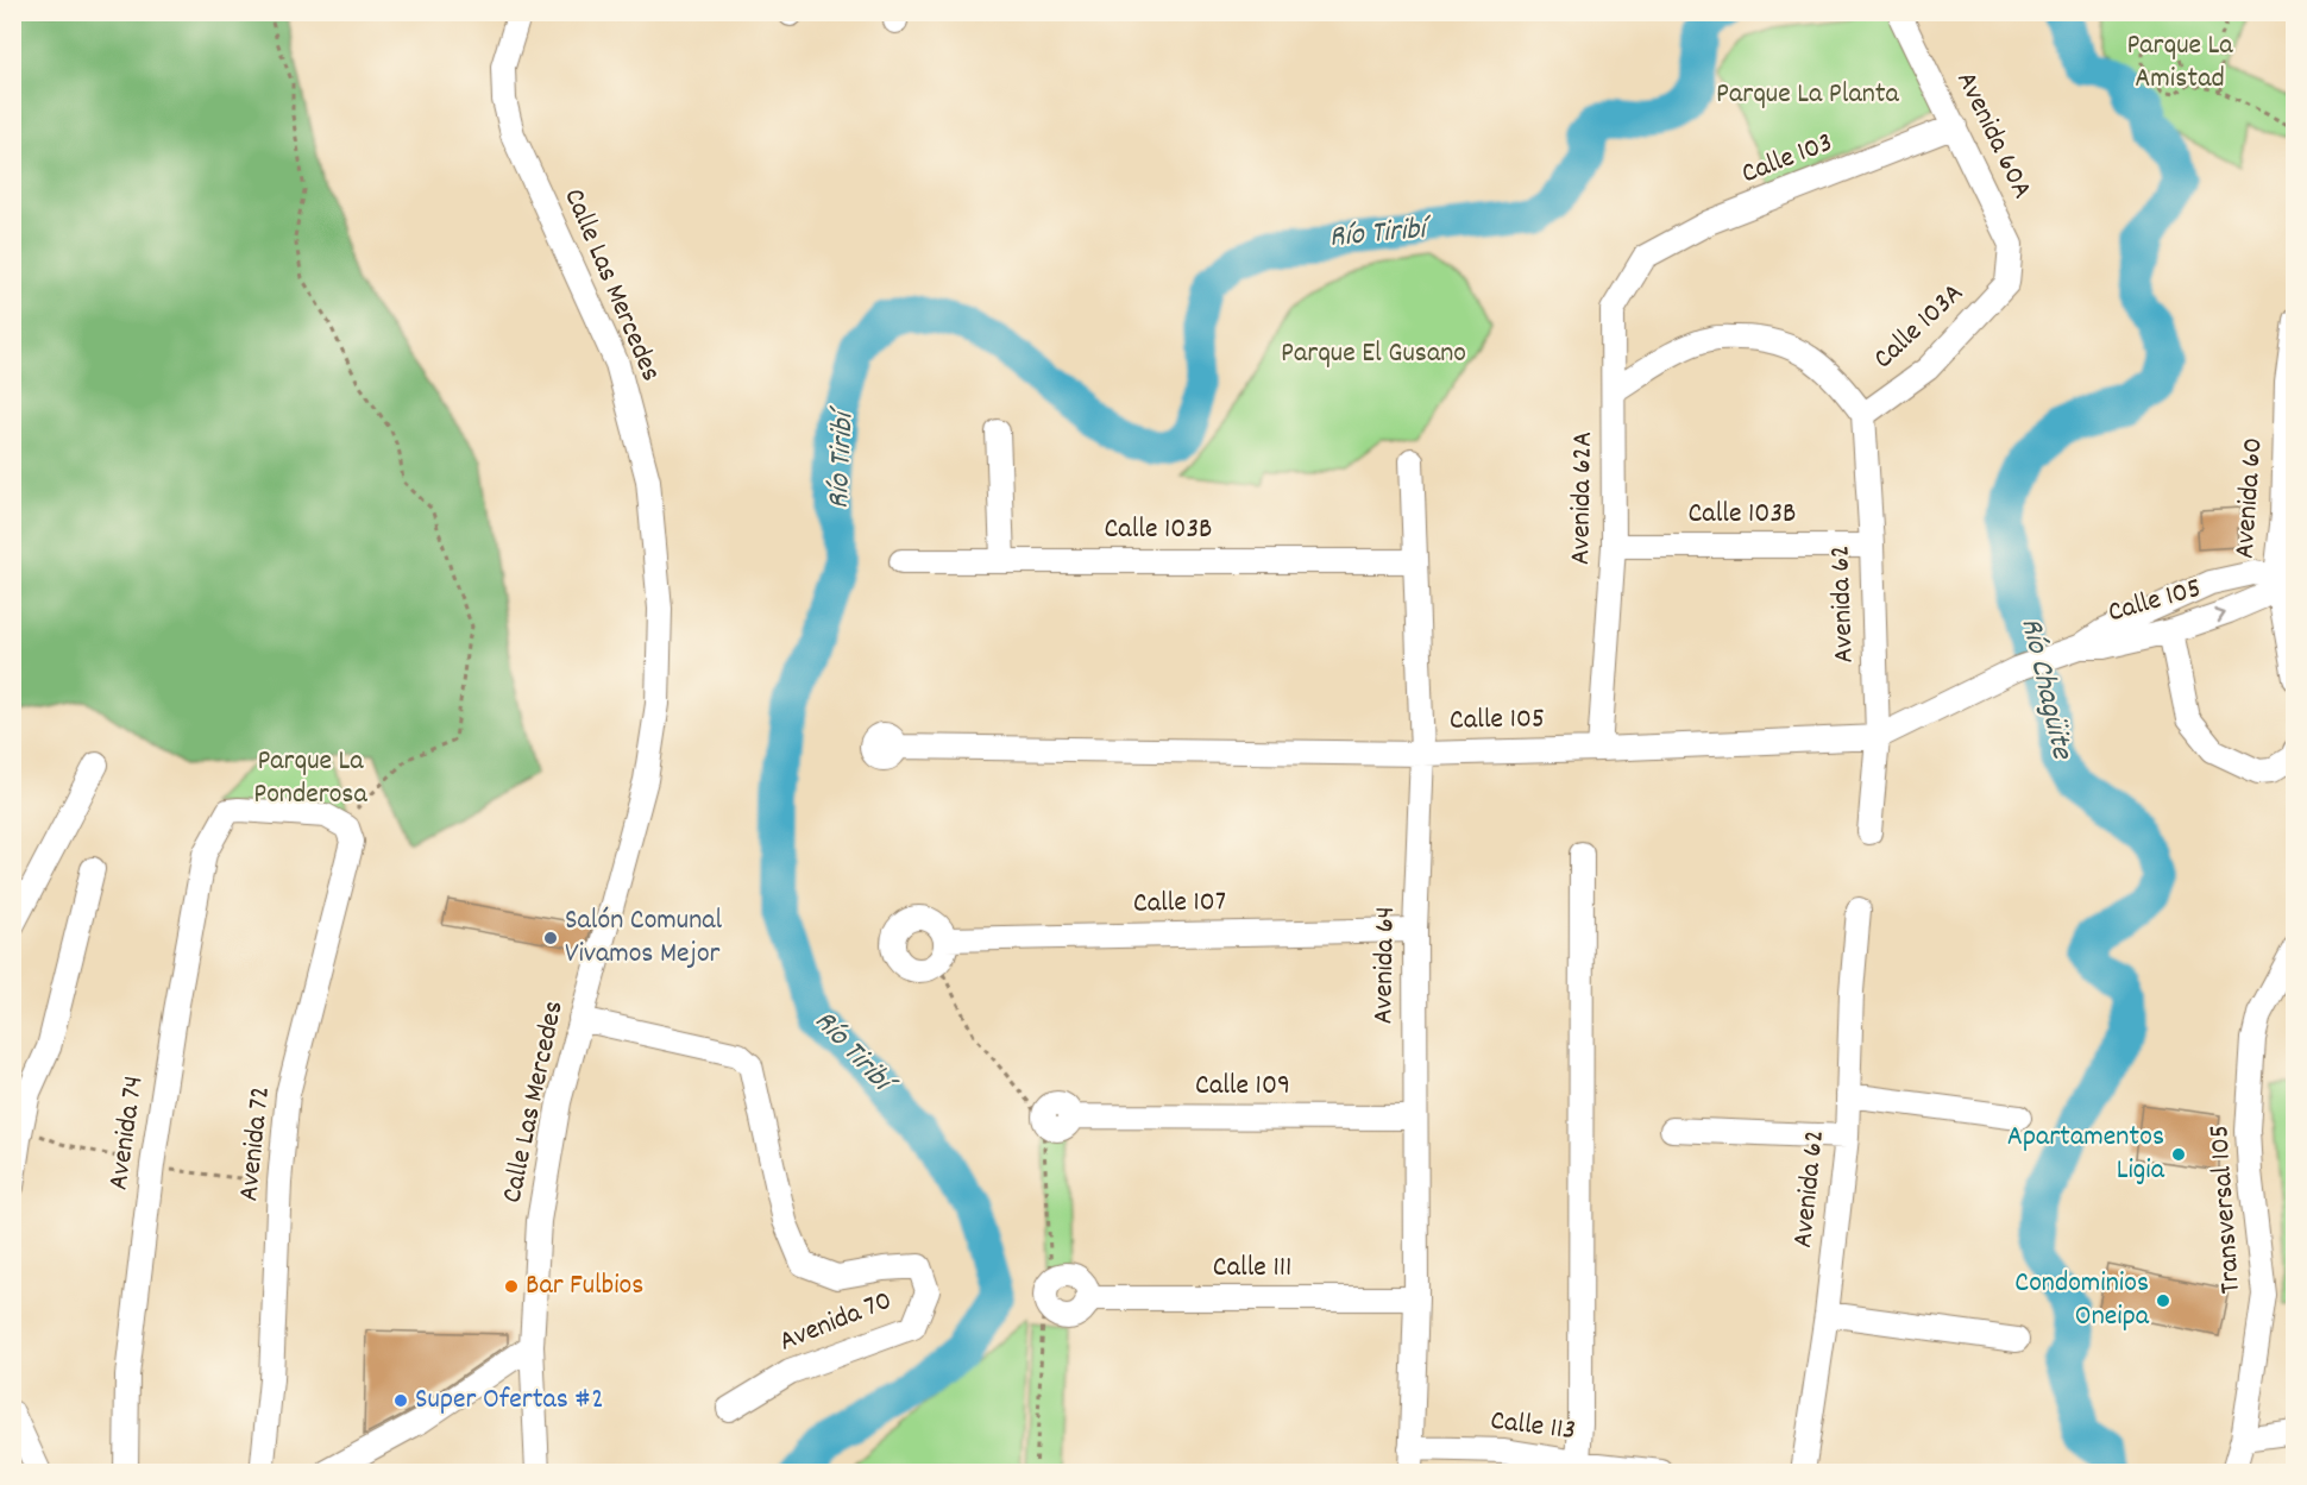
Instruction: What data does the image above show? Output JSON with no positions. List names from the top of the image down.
{
  "streets": {
    "street": [
      "Avenida 60A",
      "Calle 103",
      "Calle Las Mercedes",
      "Calle 103A",
      "Avenida 62A",
      "Avenida 60",
      "Calle 103B",
      "Calle 105",
      "Avenida 62",
      "Calle 107",
      "Avenida 64",
      "Calle 109",
      "Avenida 74",
      "Avenida 72",
      "Transversal 105",
      "Calle 111",
      "Avenida 70",
      "Calle 113"
    ]
  },
  "crossings": [
    ["Avenida 60A", "Calle 103"],
    ["Avenida 60A", "Calle 103A"],
    ["Calle 103", "Avenida 62A"],
    ["Calle Las Mercedes", "Avenida 70"],
    ["Calle 103A", "Avenida 62A"],
    ["Calle 103A", "Avenida 62"],
    ["Avenida 62A", "Calle 103B"],
    ["Avenida 62A", "Calle 105"],
    ["Avenida 60", "Calle 105"],
    ["Calle 103B", "Avenida 62"],
    ["Calle 103B", "Avenida 64"],
    ["Calle 105", "Avenida 62"],
    ["Calle 105", "Avenida 64"],
    ["Calle 107", "Avenida 64"],
    ["Avenida 64", "Calle 109"],
    ["Avenida 64", "Calle 111"],
    ["Avenida 64", "Calle 113"],
    ["Avenida 74", "Avenida 72"]
  ],
  "water": ["Río Tiribí", "Río Chagüite"],
  "parks": [
    "Parque La Amistad",
    "Parque La Planta",
    "Parque El Gusano",
    "Parque La Ponderosa"
  ],
  "places": [
    "Salón Comunal Vivamos Mejor",
    "Apartamentos Ligia",
    "Bar Fulbios",
    "Condominios Oneipa",
    "Super Ofertas #2"
  ]
}
